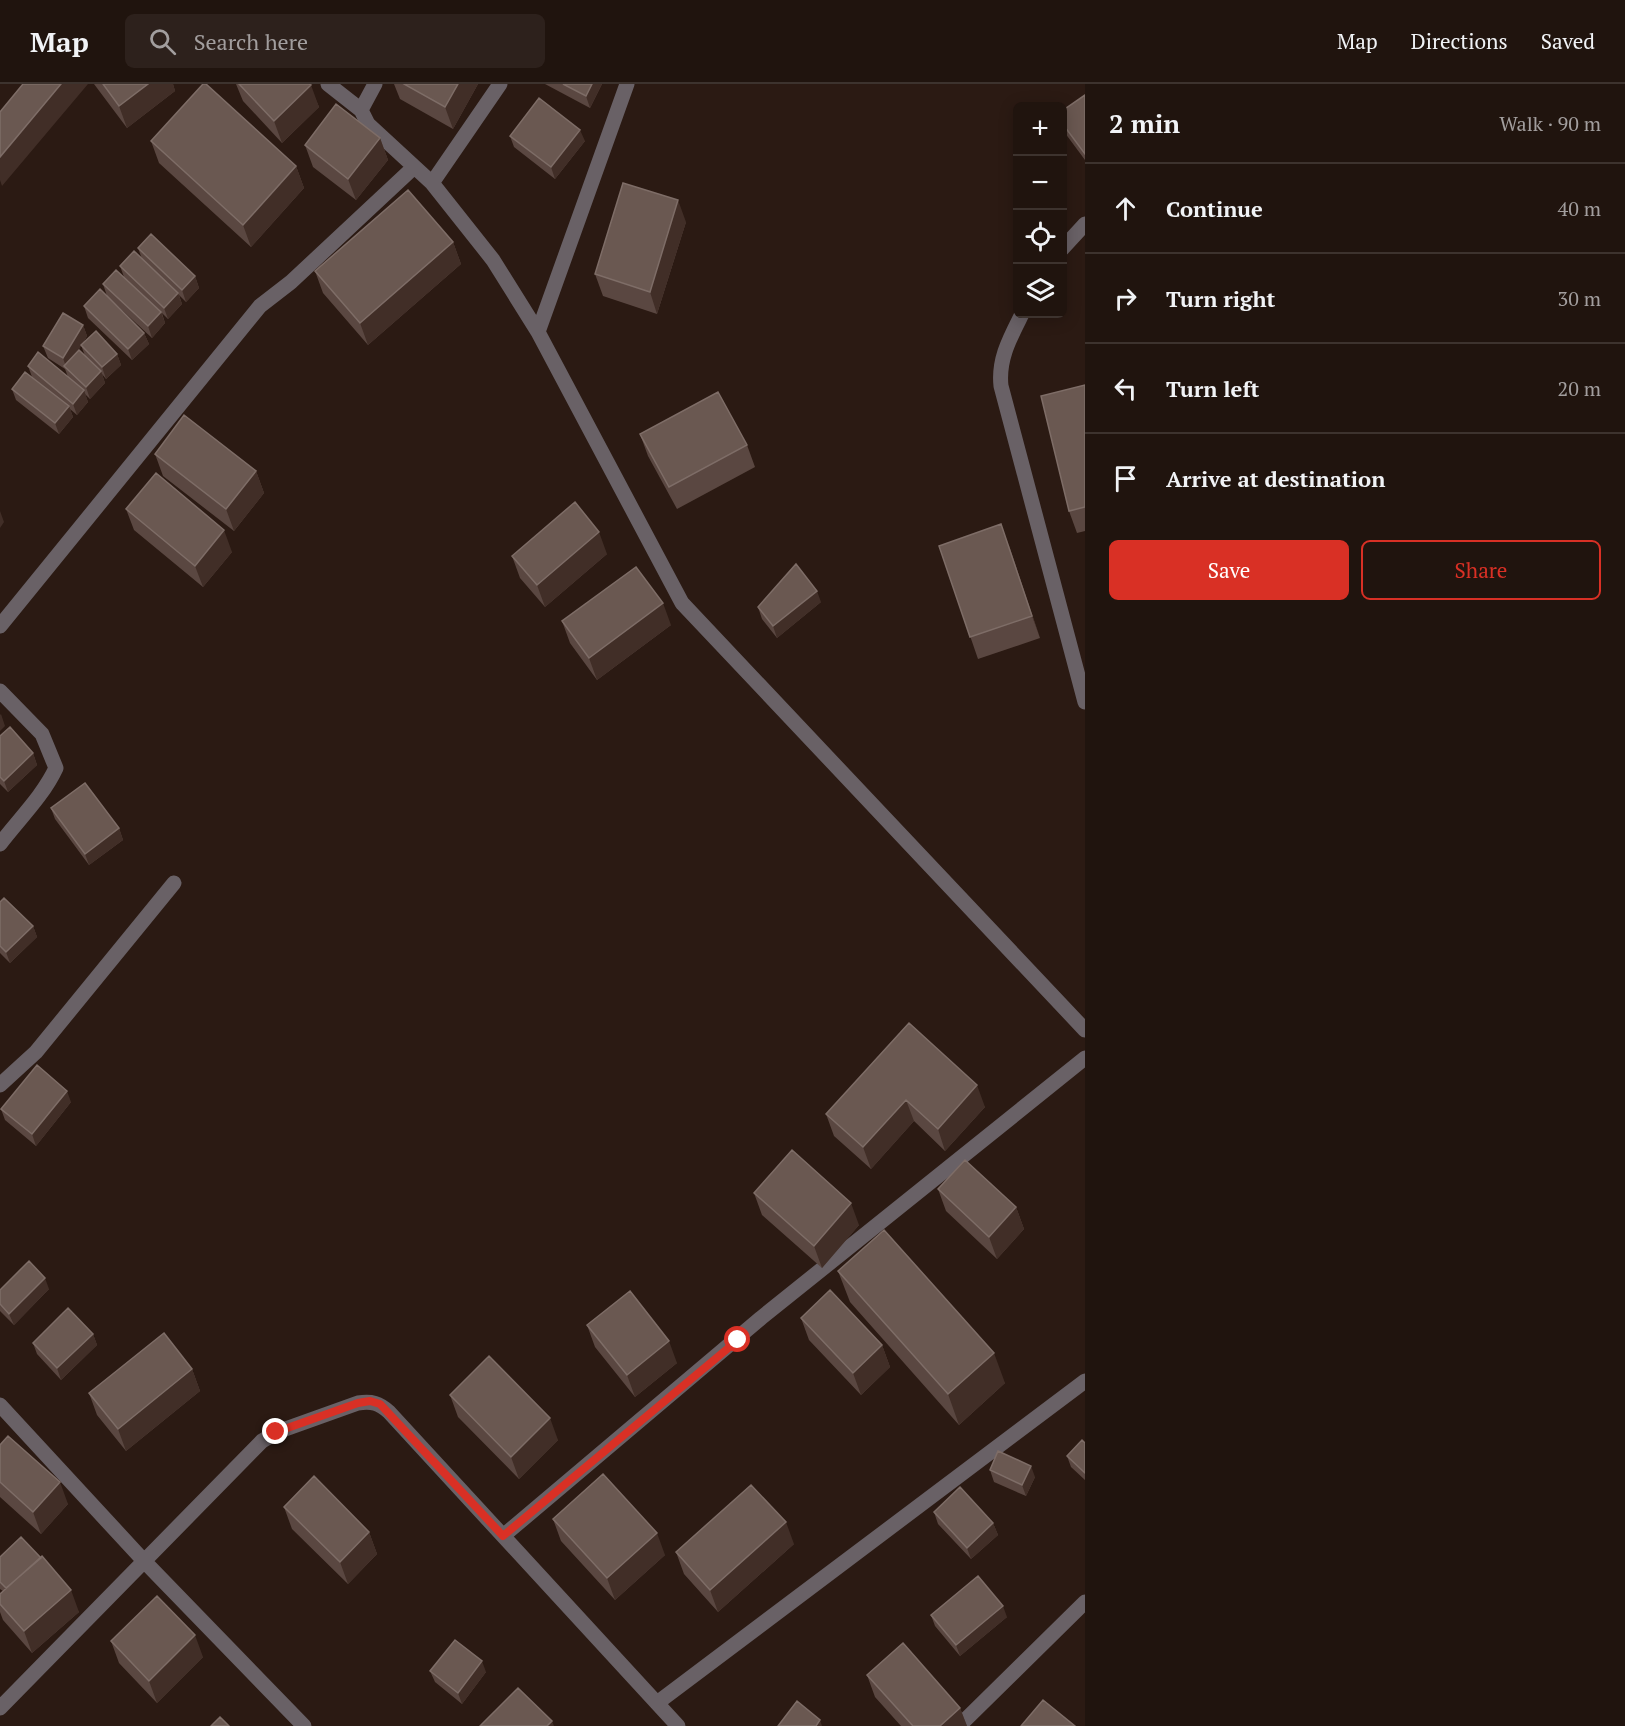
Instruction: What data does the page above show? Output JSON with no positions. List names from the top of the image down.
{
  "page": {
    "header": "Map",
    "search": "Search here",
    "nav": ["Map", "Directions", "Saved"],
    "heading": ["2 min", "Walk · 90 m"],
    "map_buttons": ["+", "−"],
    "list": [
      ["Continue", "40 m"],
      ["Turn right", "30 m"],
      ["Turn left", "20 m"],
      "Arrive at destination"
    ],
    "buttons": ["Save", "Share"]
  }
}
